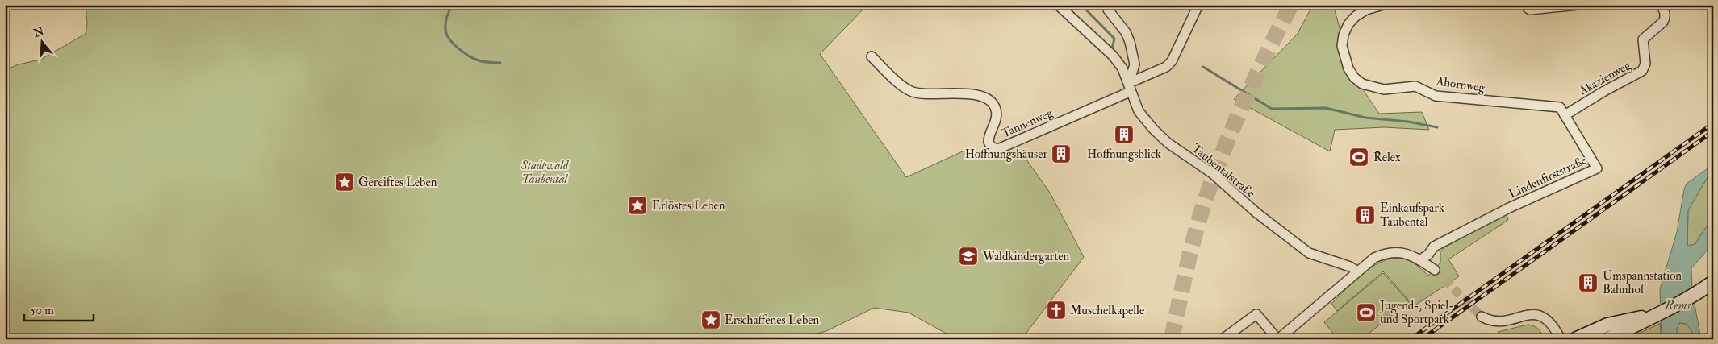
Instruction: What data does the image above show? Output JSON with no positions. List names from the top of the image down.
{
  "streets": {
    "street": [
      "Akazienweg",
      "Ahornweg",
      "Tannenweg",
      "Taubentalstraße",
      "Lindenfirststraße"
    ]
  },
  "crossings": [
    ["Akazienweg", "Ahornweg"],
    ["Akazienweg", "Lindenfirststraße"],
    ["Ahornweg", "Lindenfirststraße"],
    ["Tannenweg", "Taubentalstraße"]
  ],
  "water": ["Rems"],
  "parks": ["Stadtwald Taubental"],
  "places": {
    "building": [
      "Hoffnungsblick",
      "Hoffnungshäuser",
      "Einkaufspark Taubental",
      "Umspannstation Bahnhof"
    ],
    "sports": ["Relex", "Jugend-, Spiel- und Sportpark"],
    "place": ["Gereiftes Leben", "Erlöstes Leben", "Erschaffenes Leben"],
    "school or university": ["Waldkindergarten"],
    "church": ["Muschelkapelle"]
  },
  "scale_bar": "50 m",
  "north": "top"
}
